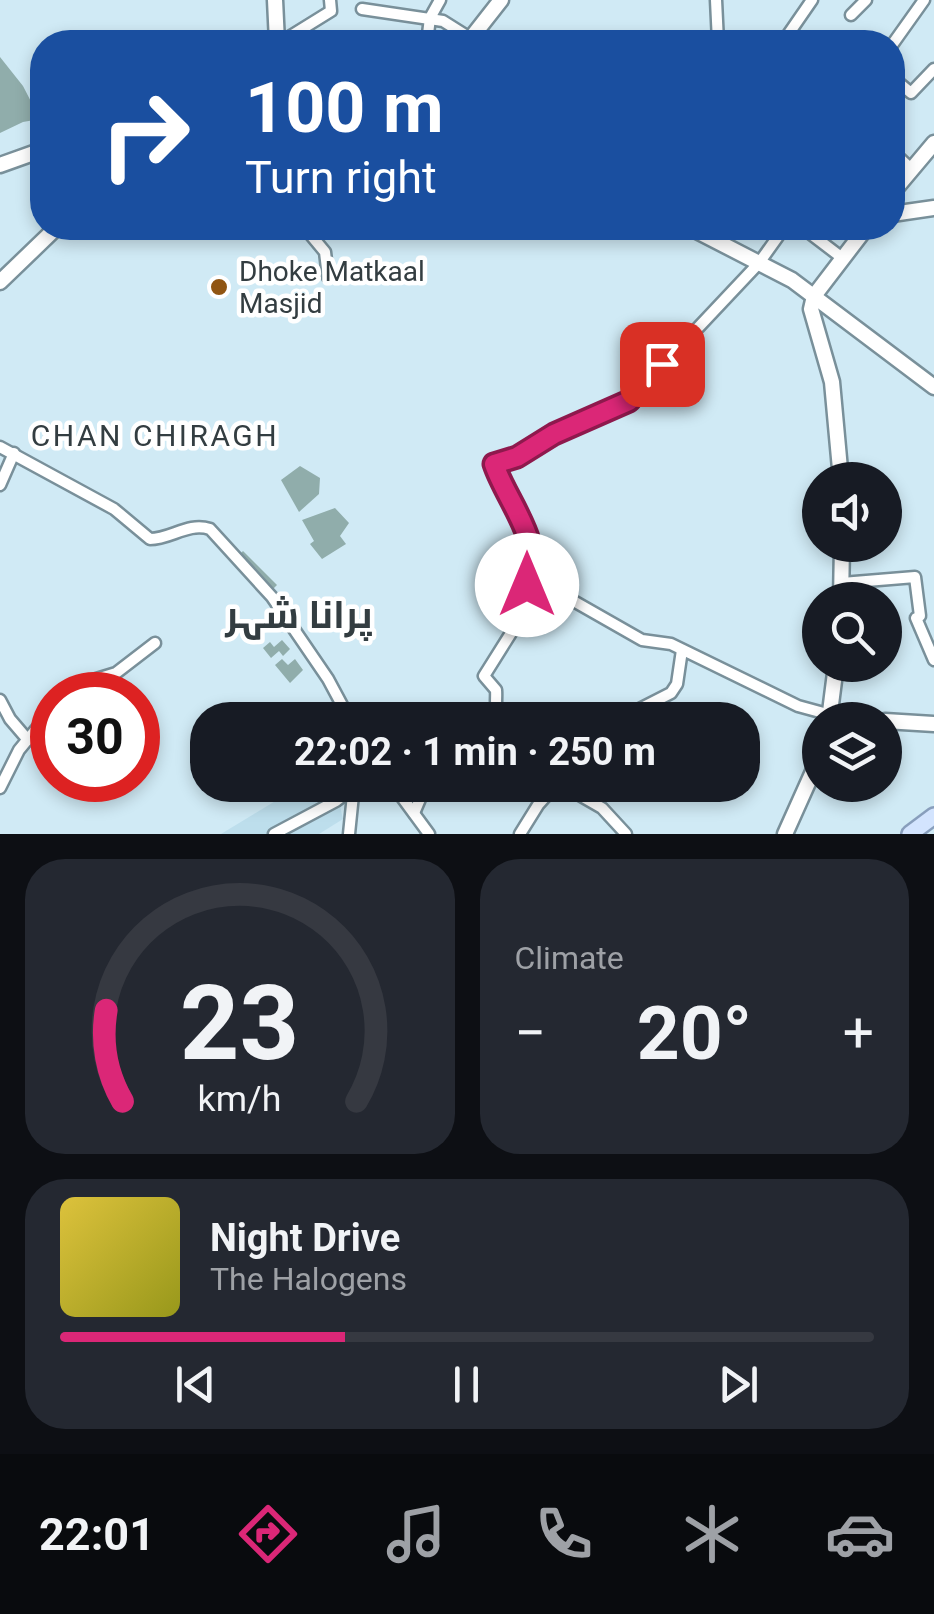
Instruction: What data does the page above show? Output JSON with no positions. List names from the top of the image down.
{
  "districts": ["CHAN CHIRAGH", "پرانا شہر"],
  "places": ["Dhoke Matkaal Masjid"],
  "page": {
    "turn": ["100 m", "Turn right"],
    "limit": "30",
    "trip": "22:02 · 1 min · 250 m",
    "tile": "Climate",
    "heat": ["−", "20°", "+"],
    "song": ["Night Drive", "The Halogens"],
    "tabs": "22:01",
    "gauge": ["23", "km/h"]
  }
}
